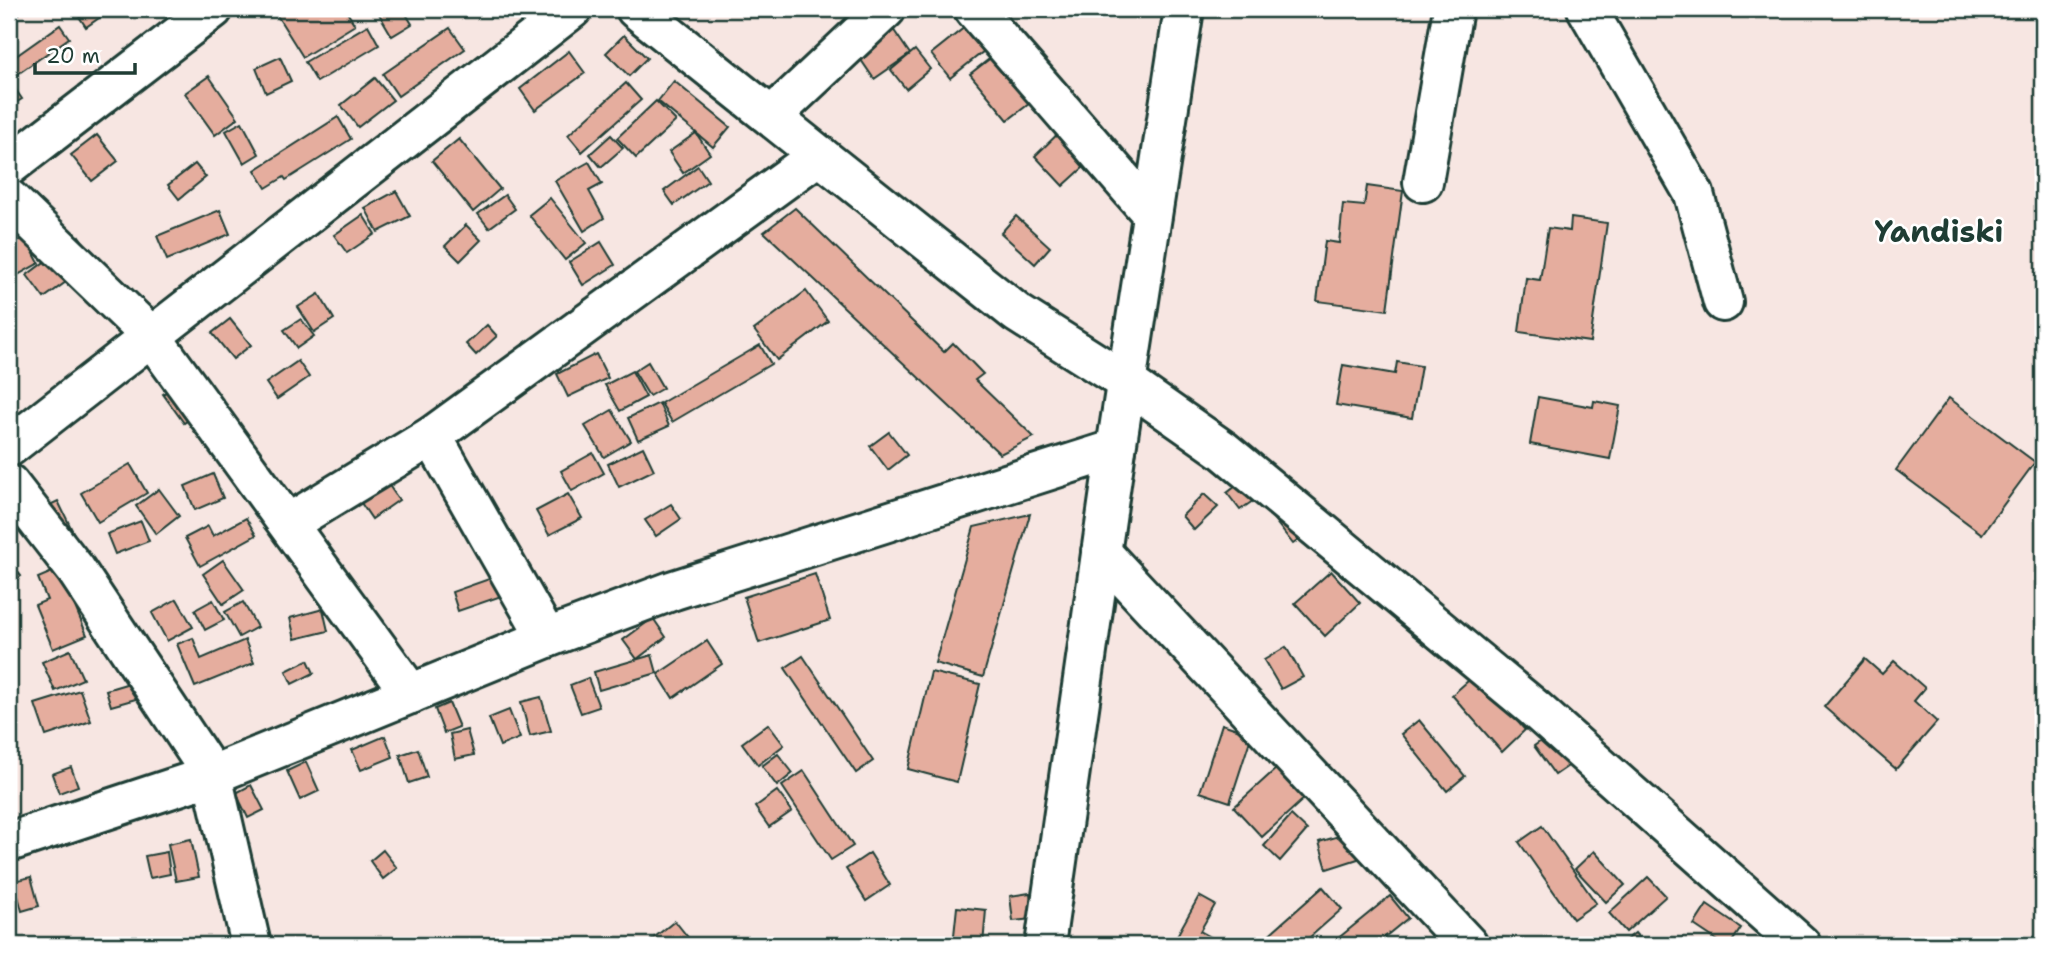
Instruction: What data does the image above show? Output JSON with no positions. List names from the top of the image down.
{
  "districts": ["Yandiski"],
  "scale_bar": "20 m"
}
